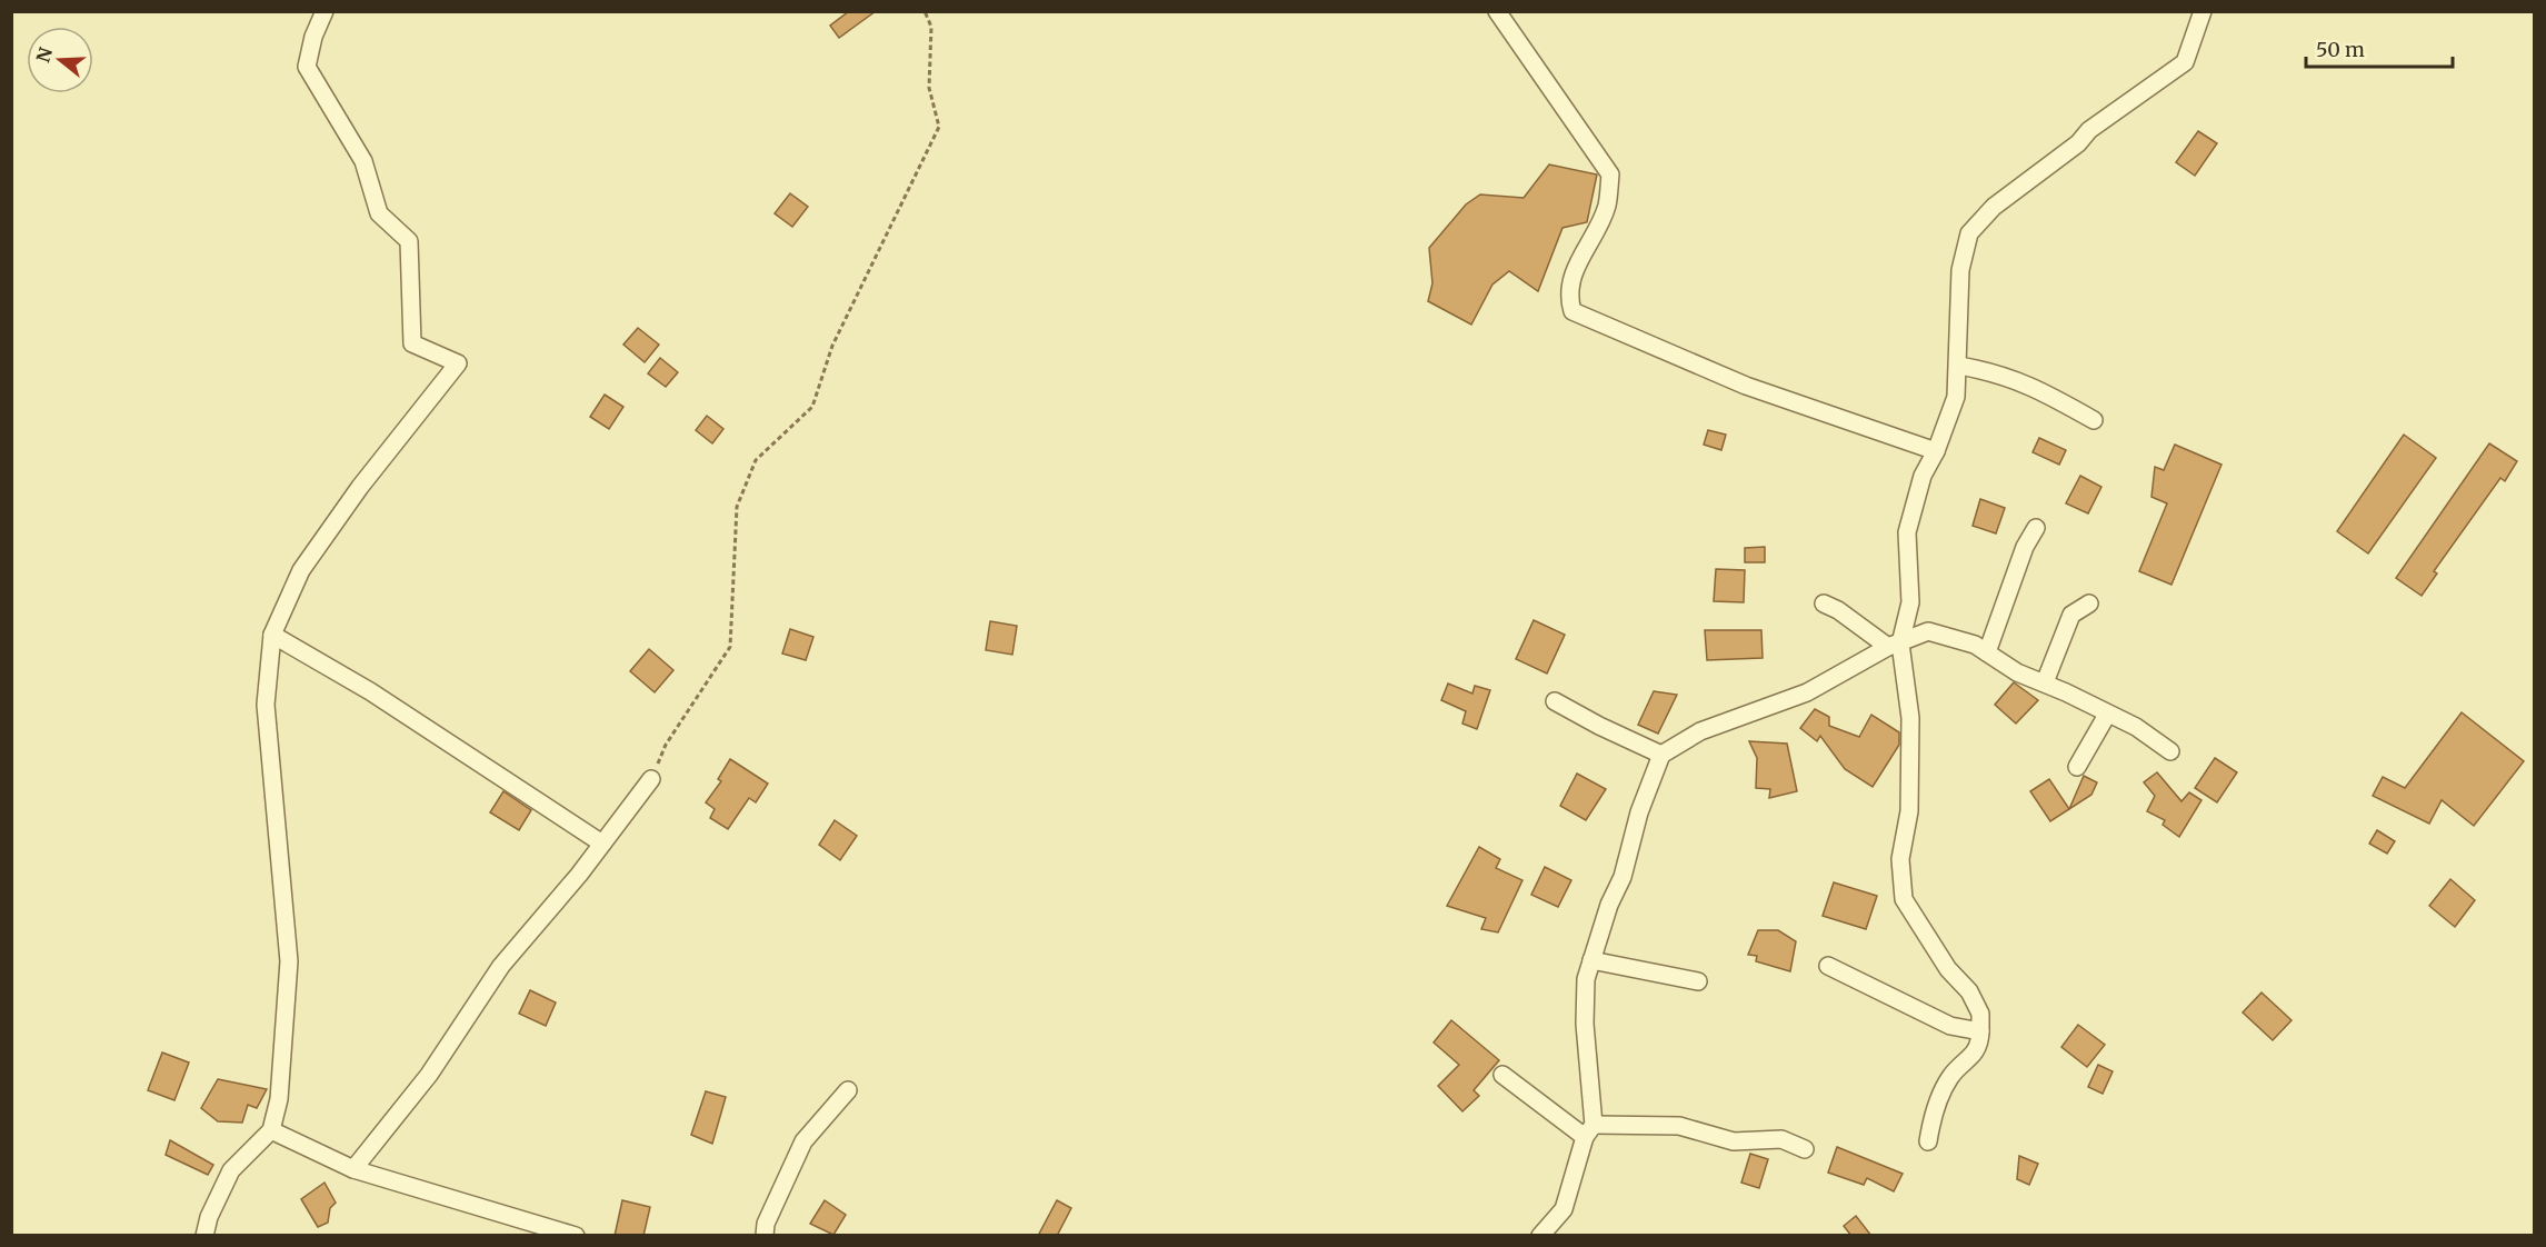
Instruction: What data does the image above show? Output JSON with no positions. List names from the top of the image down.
{
  "scale_bar": "50 m",
  "north": "left"
}
